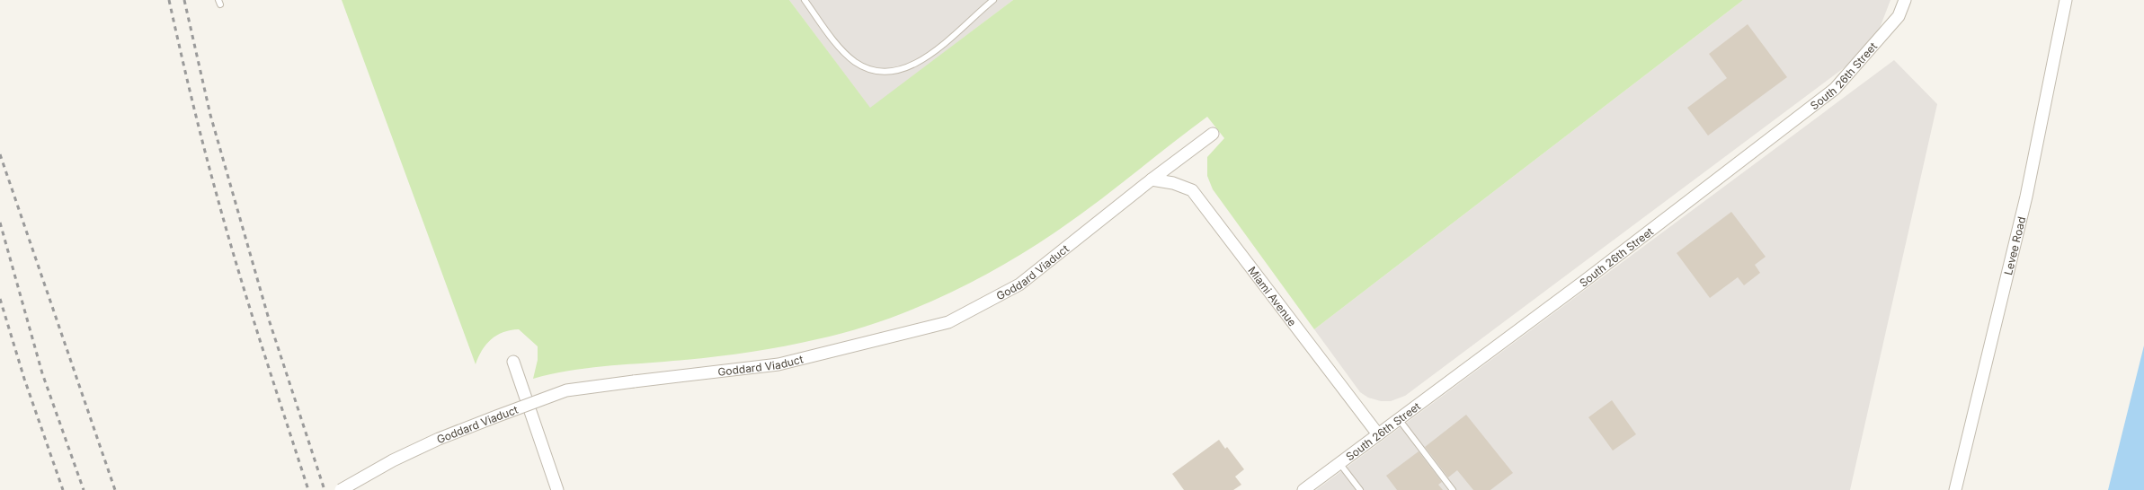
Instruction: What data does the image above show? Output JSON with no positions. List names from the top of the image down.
{
  "streets": {
    "street": [
      "South 26th Street",
      "Levee Road",
      "Goddard Viaduct",
      "Miami Avenue"
    ]
  },
  "crossings": [
    ["South 26th Street", "Miami Avenue"],
    ["Goddard Viaduct", "Miami Avenue"]
  ]
}
